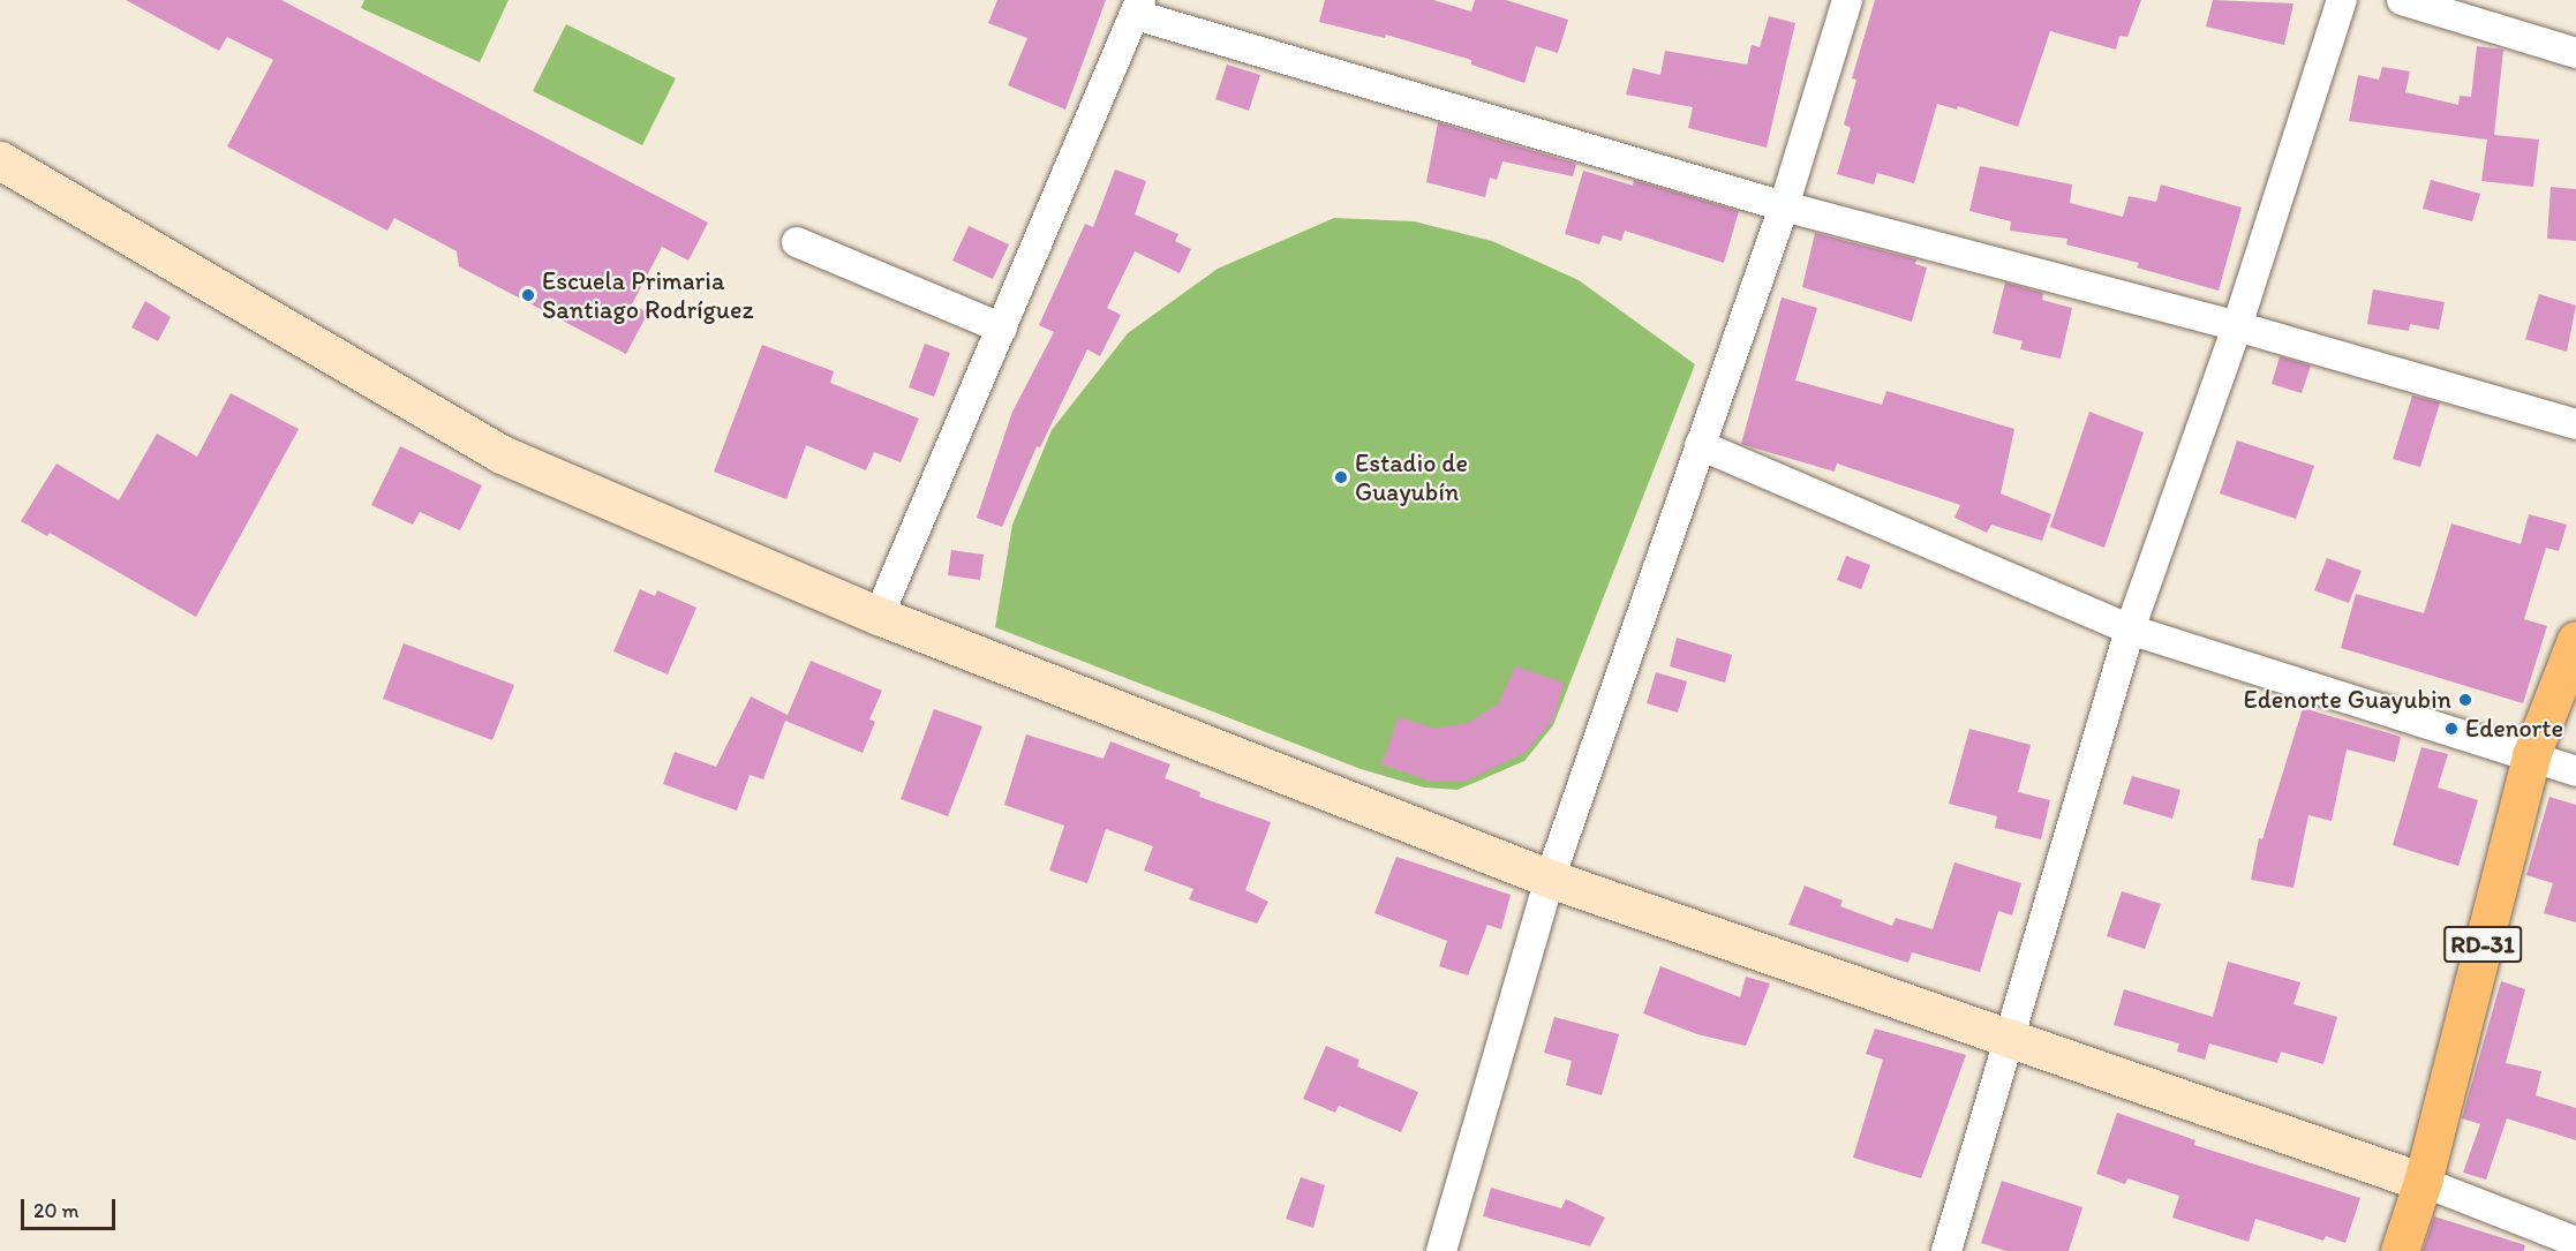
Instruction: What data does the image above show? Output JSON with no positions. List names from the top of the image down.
{
  "streets": {
    "main road": ["RD-31"]
  },
  "places": [
    "Escuela Primaria Santiago Rodríguez",
    "Estadio de Guayubín",
    "Edenorte Guayubin",
    "Edenorte"
  ],
  "scale_bar": "20 m"
}
